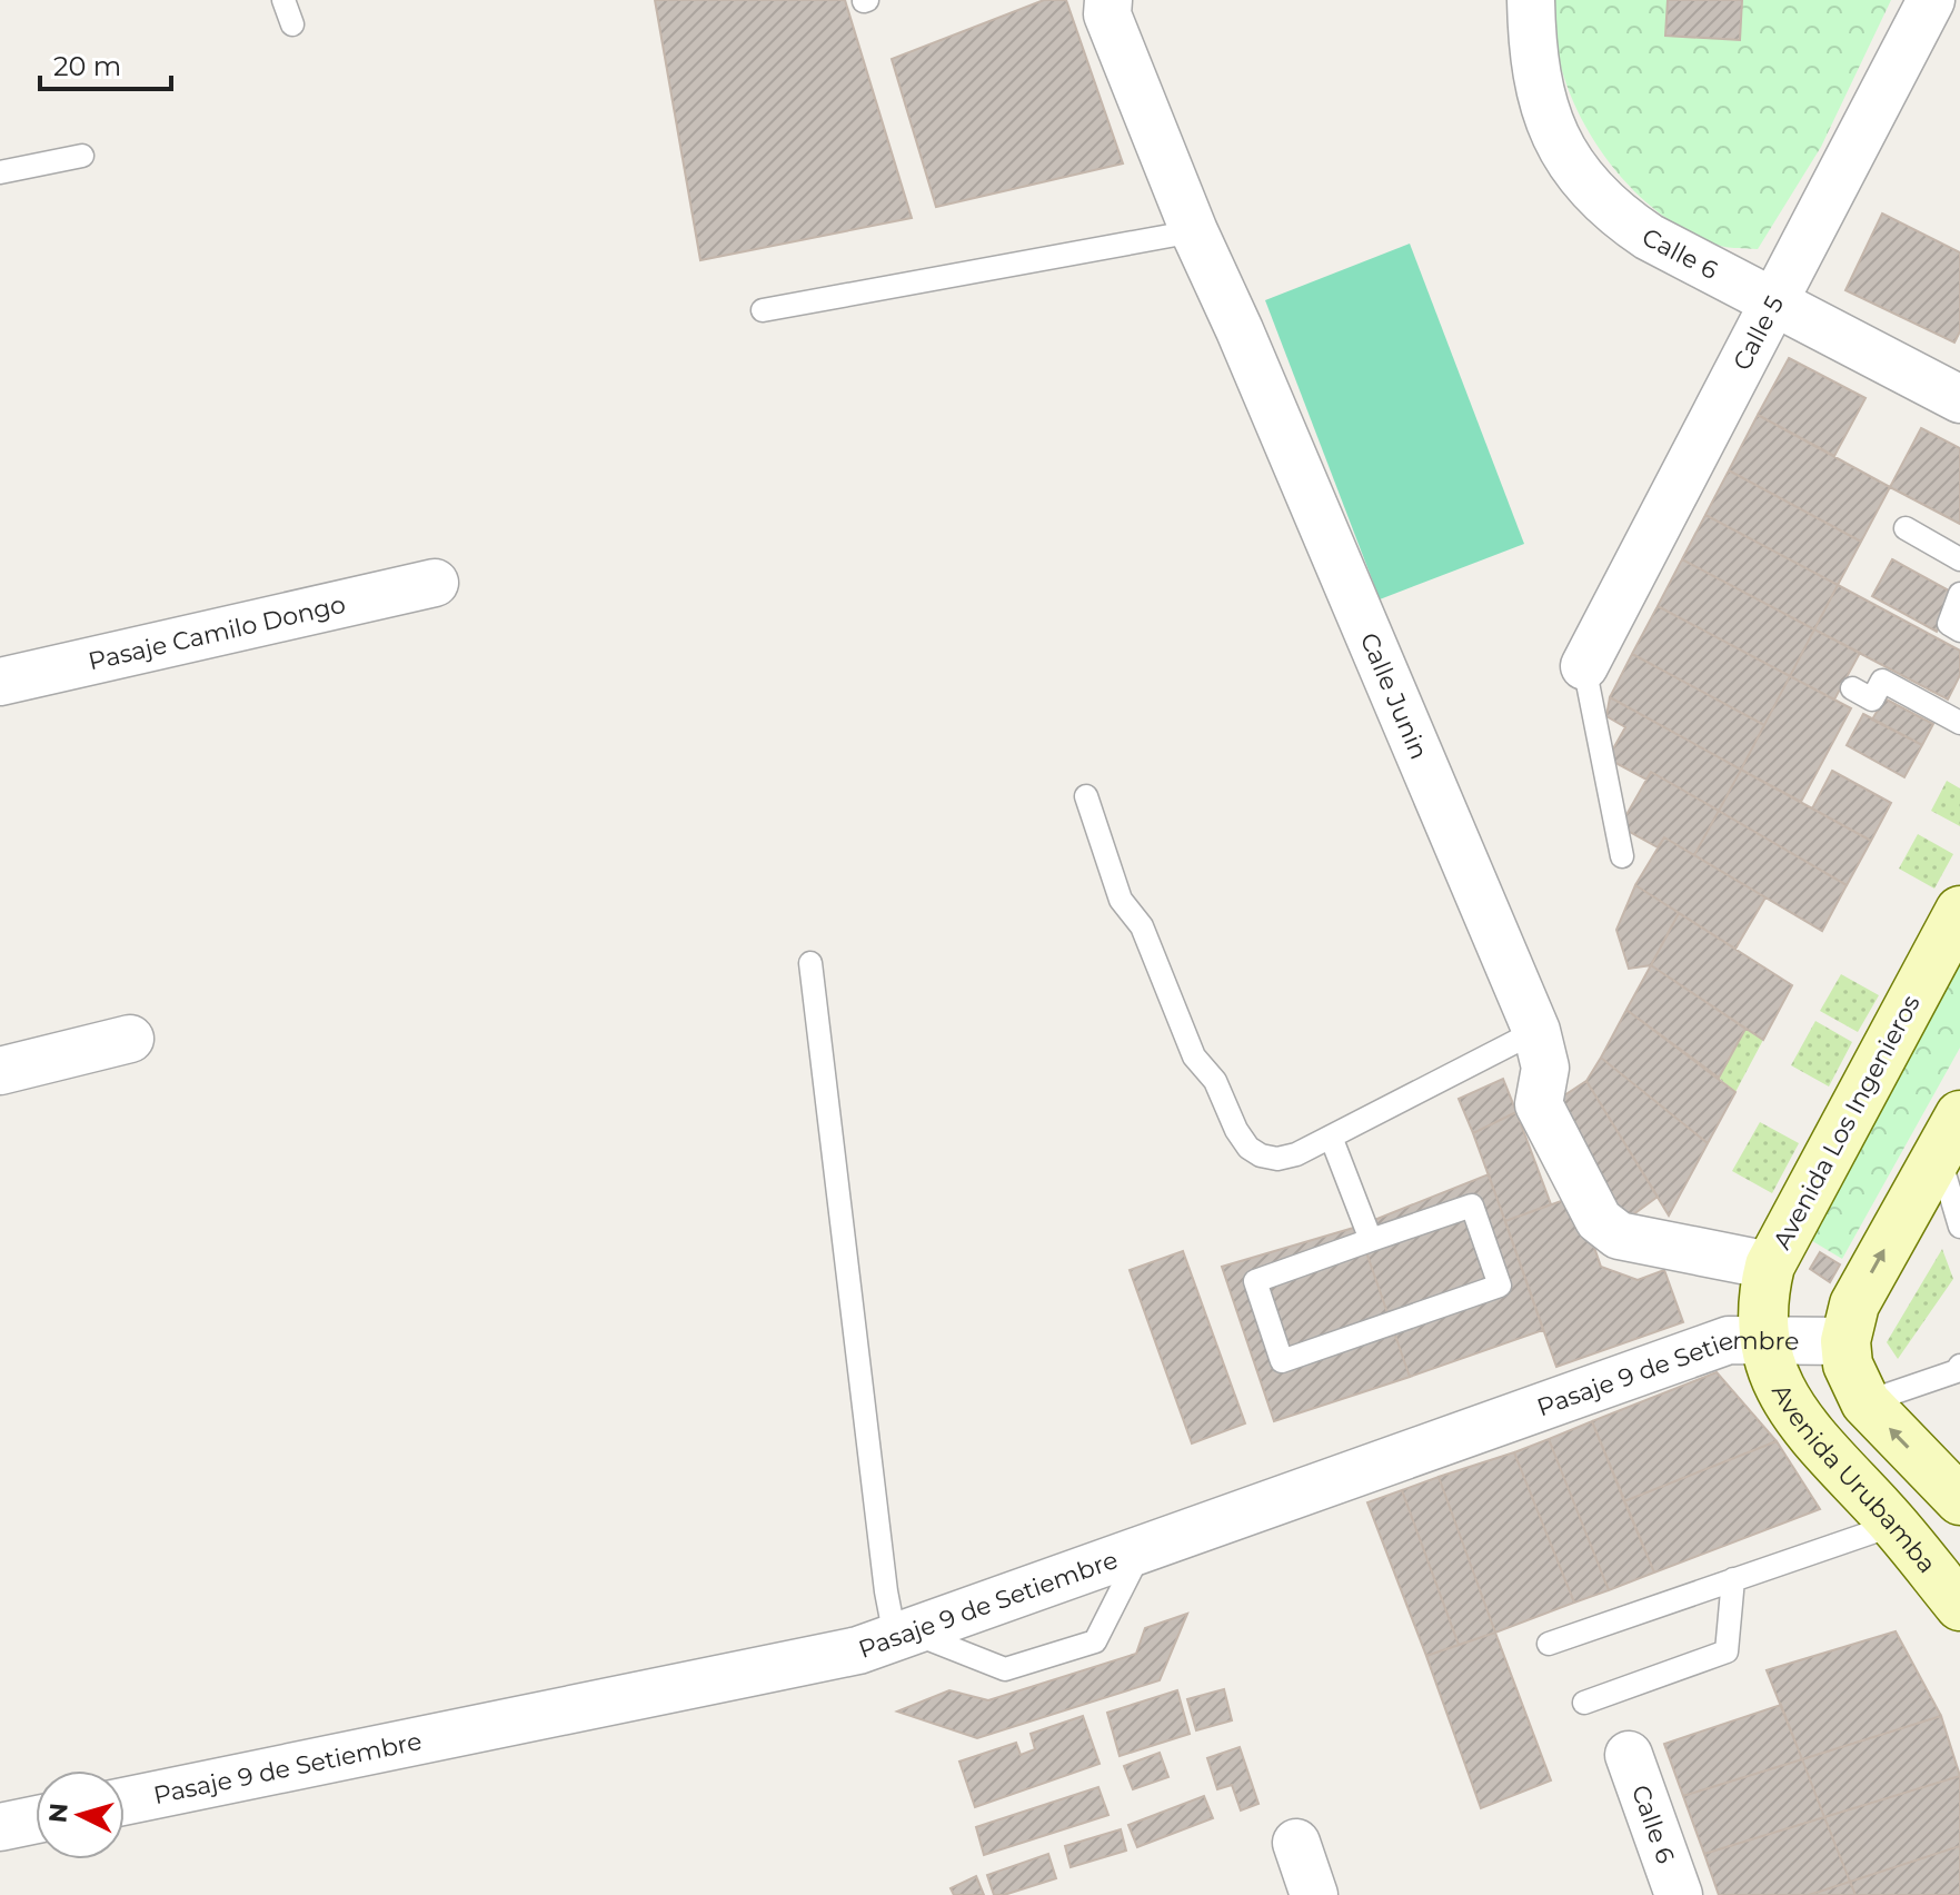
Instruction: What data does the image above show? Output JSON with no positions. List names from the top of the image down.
{
  "streets": {
    "street": [
      "Calle 6",
      "Calle 5",
      "Pasaje Camilo Dongo",
      "Calle Junin",
      "Avenida Los Ingenieros",
      "Pasaje 9 de Setiembre",
      "Avenida Urubamba"
    ]
  },
  "crossings": [
    ["Calle 6", "Calle 5"],
    ["Calle Junin", "Avenida Los Ingenieros"],
    ["Avenida Los Ingenieros", "Pasaje 9 de Setiembre"],
    ["Avenida Los Ingenieros", "Avenida Urubamba"],
    ["Pasaje 9 de Setiembre", "Avenida Urubamba"]
  ],
  "scale_bar": "20 m",
  "north": "left"
}
